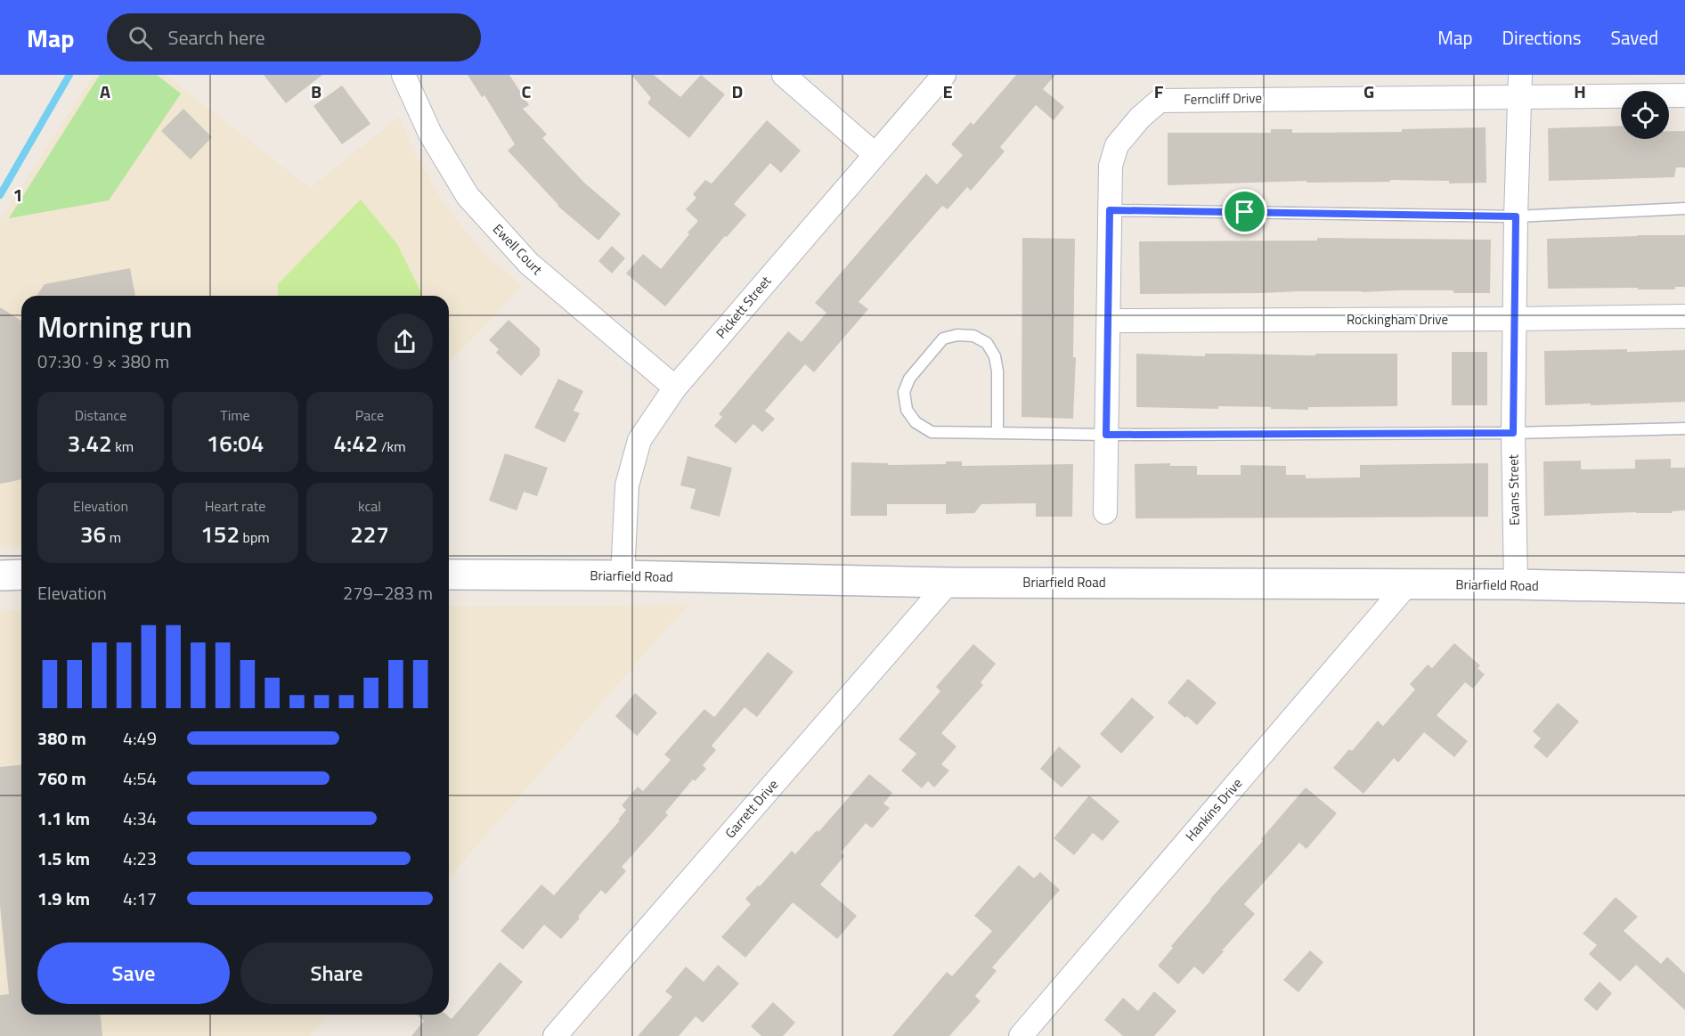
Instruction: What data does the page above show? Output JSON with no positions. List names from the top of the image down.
{
  "streets": {
    "main road": ["Briarfield Road"],
    "street": [
      "Ferncliff Drive",
      "Ewell Court",
      "Pickett Street",
      "Rockingham Drive",
      "Evans Street",
      "Garrett Drive",
      "Hankins Drive"
    ]
  },
  "crossings": [
    ["Ferncliff Drive", "Rockingham Drive"],
    ["Ferncliff Drive", "Evans Street"],
    ["Ewell Court", "Pickett Street"],
    ["Pickett Street", "Briarfield Road"],
    ["Rockingham Drive", "Evans Street"],
    ["Evans Street", "Briarfield Road"],
    ["Briarfield Road", "Garrett Drive"],
    ["Briarfield Road", "Hankins Drive"]
  ],
  "page": {
    "header": "Map",
    "search": "Search here",
    "nav": ["Map", "Directions", "Saved"],
    "heading": ["Morning run", "07:30 · 9 × 380 m"],
    "stats": [
      ["Distance", "3.42 km"],
      ["Time", "16:04"],
      ["Pace", "4:42 /km"],
      ["Elevation", "36 m"],
      ["Heart rate", "152 bpm"],
      ["kcal", "227"]
    ],
    "chart": ["Elevation", "279–283 m"],
    "list": [
      {
        "name": "380 m",
        "note": "4:49"
      },
      {
        "name": "760 m",
        "note": "4:54"
      },
      {
        "name": "1.1 km",
        "note": "4:34"
      },
      {
        "name": "1.5 km",
        "note": "4:23"
      },
      {
        "name": "1.9 km",
        "note": "4:17"
      }
    ],
    "buttons": ["Save", "Share"]
  },
  "grid": {
    "columns": [
      "A",
      "B",
      "C",
      "D",
      "E",
      "F",
      "G",
      "H"
    ],
    "rows": ["1"]
  }
}
